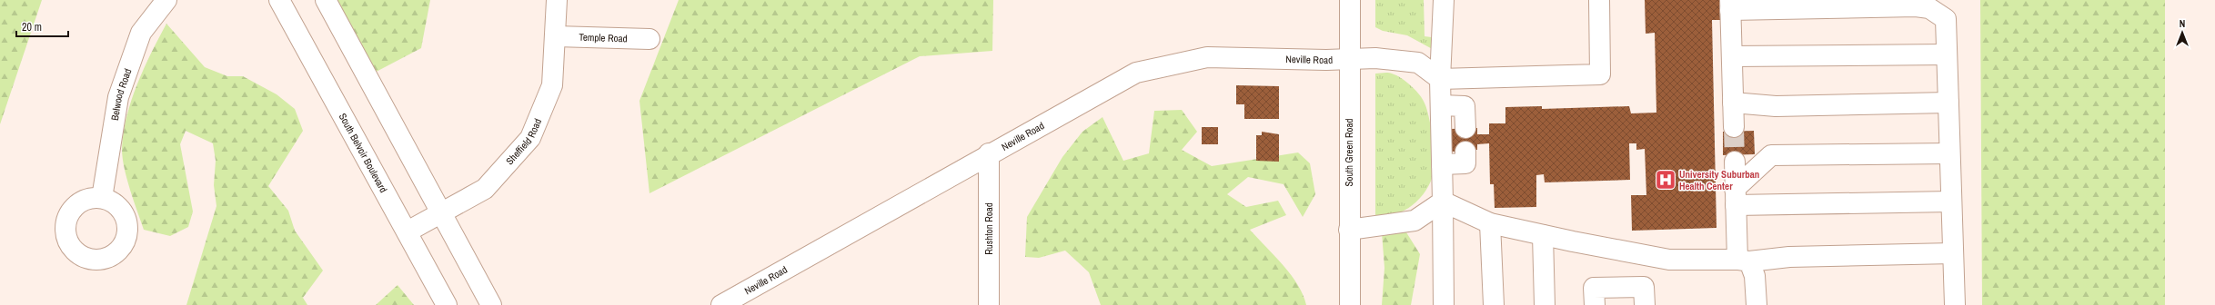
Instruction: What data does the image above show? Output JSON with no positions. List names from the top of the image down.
{
  "streets": {
    "street": [
      "Temple Road",
      "Neville Road",
      "Belwood Road",
      "Sheffield Road",
      "South Belvoir Boulevard",
      "South Green Road",
      "Rushton Road"
    ]
  },
  "crossings": [
    ["Temple Road", "Sheffield Road"],
    ["Neville Road", "South Green Road"],
    ["Neville Road", "Rushton Road"],
    ["Sheffield Road", "South Belvoir Boulevard"]
  ],
  "places": {
    "hospital": ["University Suburban Health Center"]
  },
  "scale_bar": "20 m",
  "north": "top"
}
